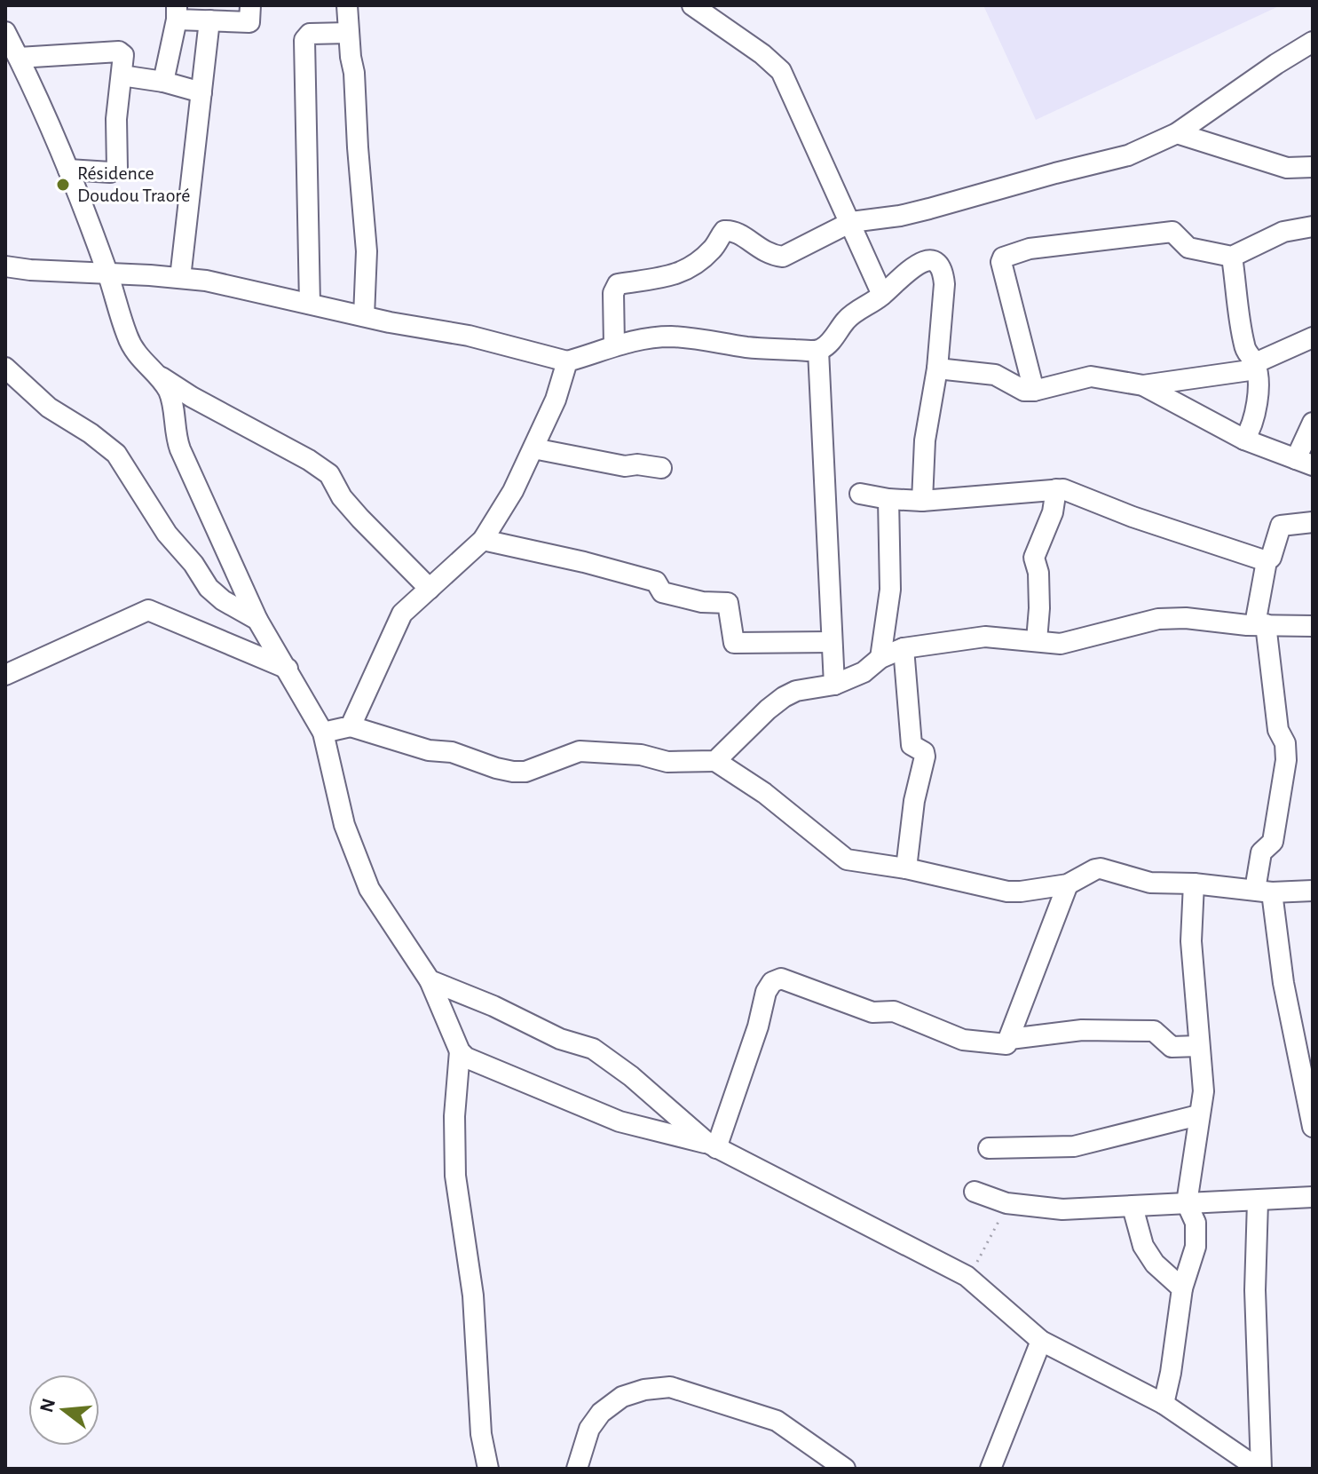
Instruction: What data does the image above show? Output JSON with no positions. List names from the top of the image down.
{
  "places": ["Résidence Doudou Traoré"],
  "north": "left"
}
